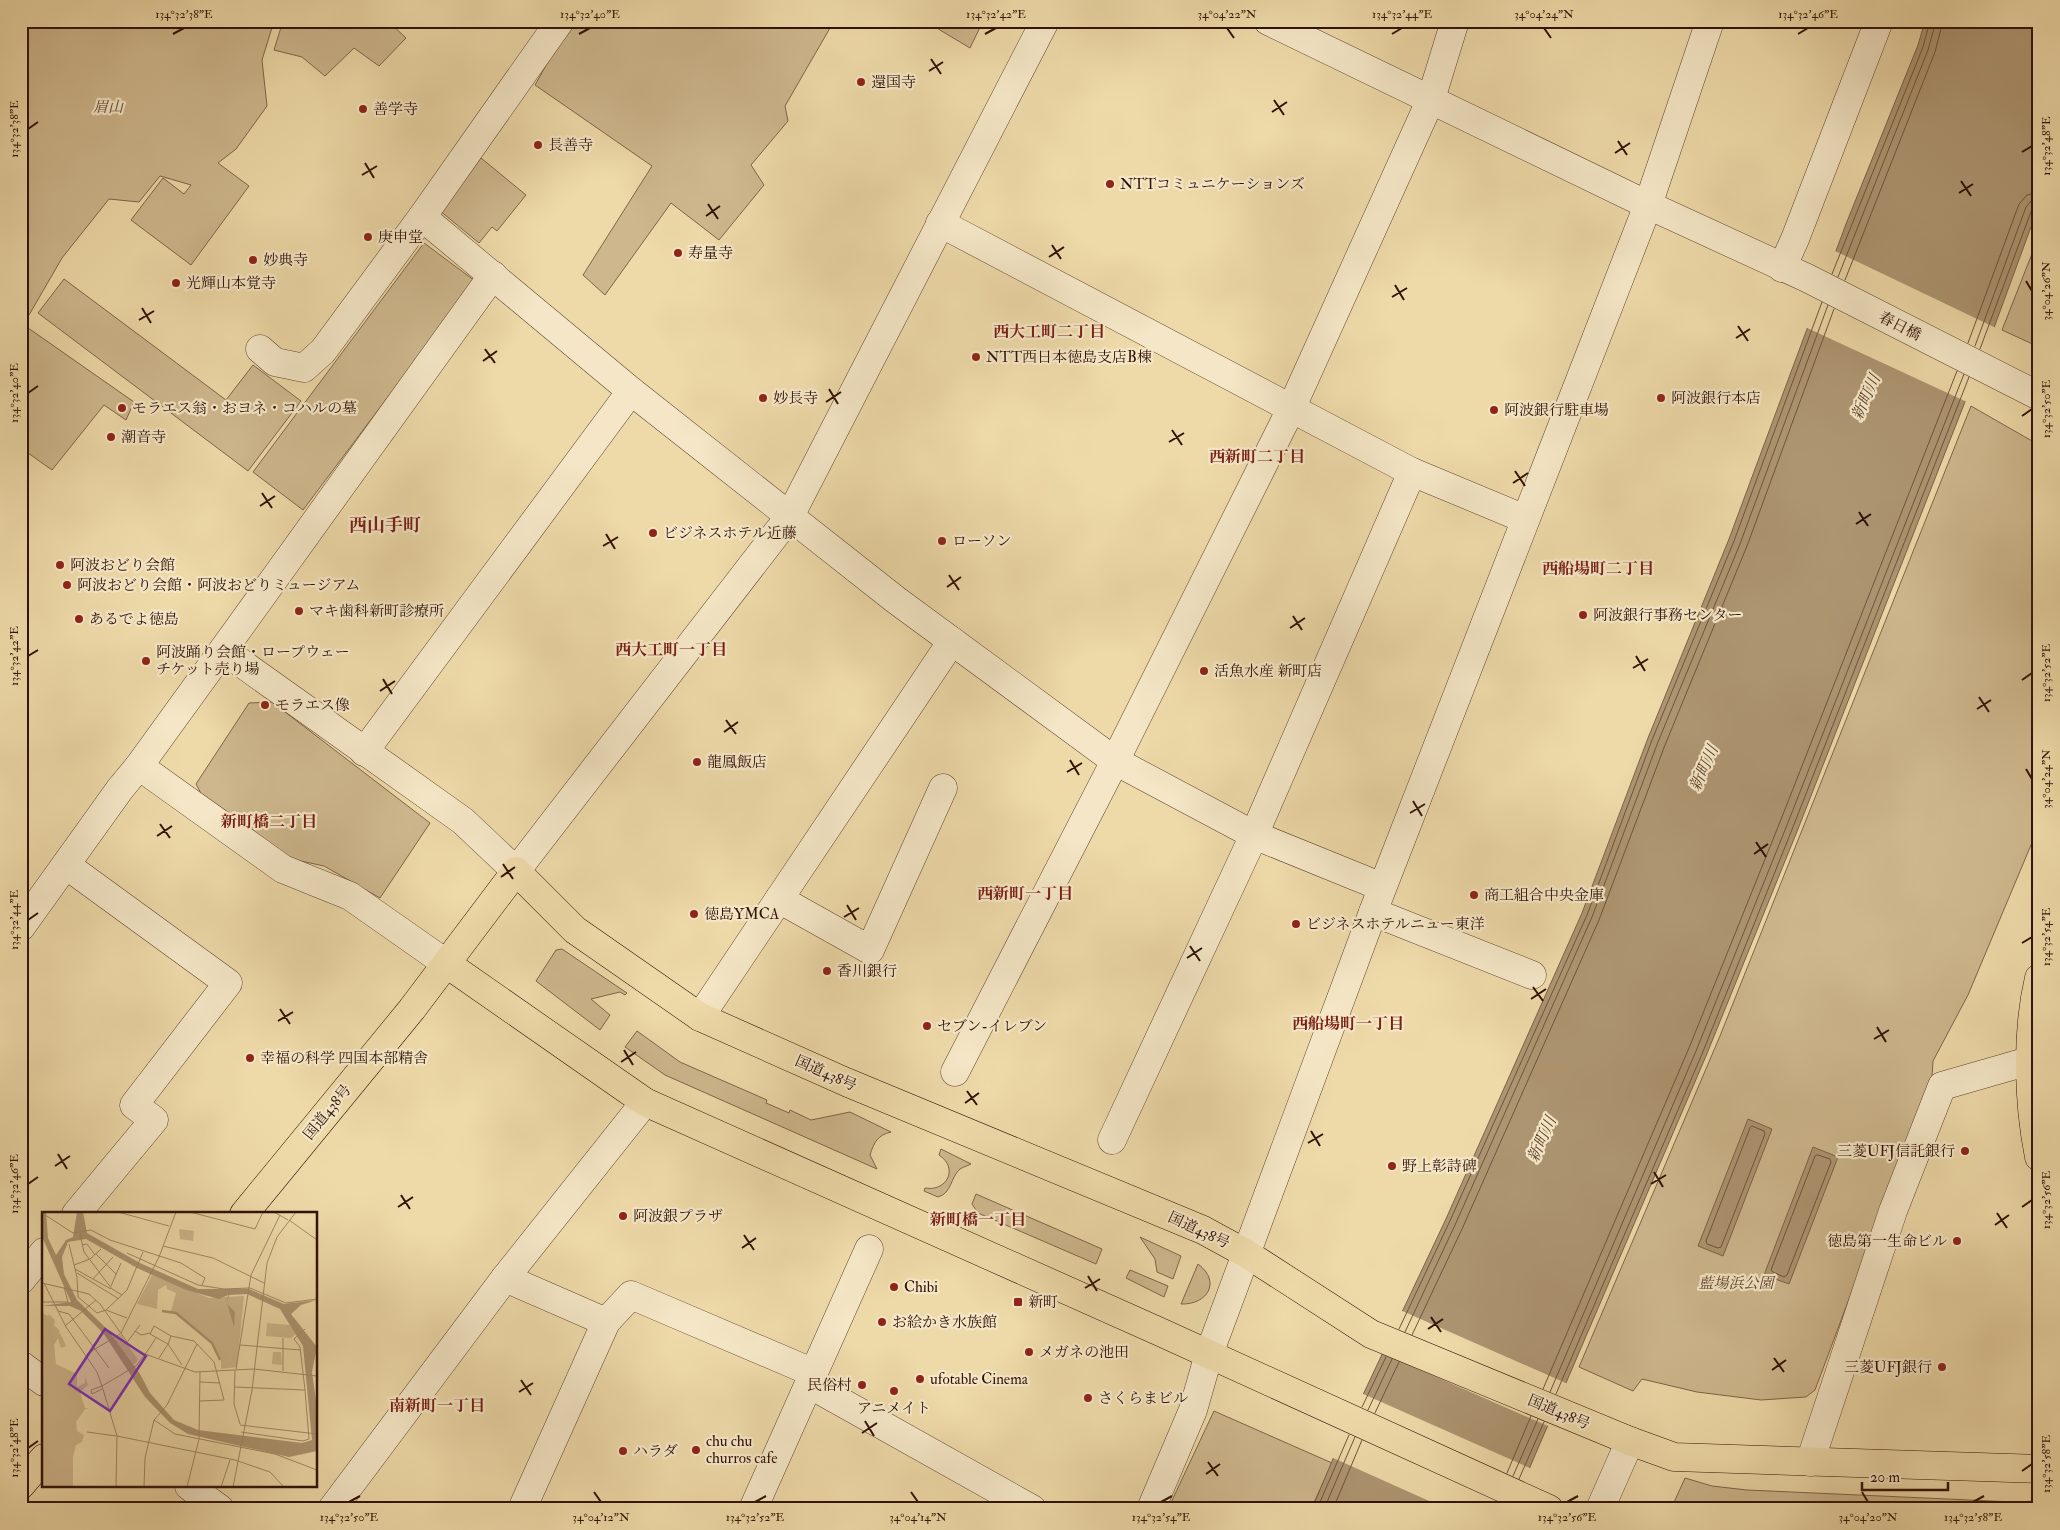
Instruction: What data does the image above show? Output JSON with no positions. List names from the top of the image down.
{
  "streets": {
    "highway": ["国道438号"],
    "street": ["春日橋"]
  },
  "districts": [
    "西大工町二丁目",
    "西新町二丁目",
    "西山手町",
    "西船場町二丁目",
    "西大工町一丁目",
    "新町橋二丁目",
    "西新町一丁目",
    "西船場町一丁目",
    "新町橋一丁目",
    "南新町一丁目"
  ],
  "water": ["新町川"],
  "parks": ["眉山", "藍場浜公園"],
  "places": {
    "other": [
      "還国寺",
      "善学寺",
      "長善寺",
      "NTTコミュニケーションズ",
      "庚申堂",
      "寿量寺",
      "妙典寺",
      "光輝山本覚寺",
      "NTT西日本徳島支店B棟",
      "妙長寺",
      "阿波銀行本店",
      "モラエス翁・おヨネ・コハルの墓",
      "阿波銀行駐車場",
      "潮音寺",
      "ビジネスホテル近藤",
      "ローソン",
      "阿波おどり会館",
      "阿波おどり会館・阿波おどりミュージアム",
      "マキ歯科新町診療所",
      "阿波銀行事務センター",
      "あるでよ徳島",
      "阿波踊り会館・ロープウェー チケット売り場",
      "活魚水産 新町店",
      "モラエス像",
      "龍鳳飯店",
      "商工組合中央金庫",
      "徳島YMCA",
      "ビジネスホテルニュー東洋",
      "香川銀行",
      "セブン-イレブン",
      "幸福の科学 四国本部精舎",
      "三菱UFJ信託銀行",
      "野上彰詩碑",
      "阿波銀プラザ",
      "徳島第一生命ビル",
      "Chibi",
      "お絵かき水族館",
      "メガネの池田",
      "三菱UFJ銀行",
      "ufotable Cinema",
      "民俗村",
      "アニメイト",
      "さくらまビル",
      "chu chu churros cafe",
      "ハラダ"
    ],
    "transit": ["新町"]
  },
  "scale_bar": "20 m",
  "coordinates": [
    "134°32'38\"E",
    "134°32'40\"E",
    "134°32'42\"E",
    "34°04'22\"N",
    "134°32'44\"E",
    "34°04'24\"N",
    "134°32'46\"E",
    "134°32'48\"E",
    "34°04'26\"N",
    "134°32'50\"E",
    "134°32'52\"E",
    "134°32'54\"E",
    "134°32'56\"E",
    "134°32'58\"E",
    "34°04'12\"N",
    "34°04'14\"N",
    "34°04'20\"N"
  ]
}
